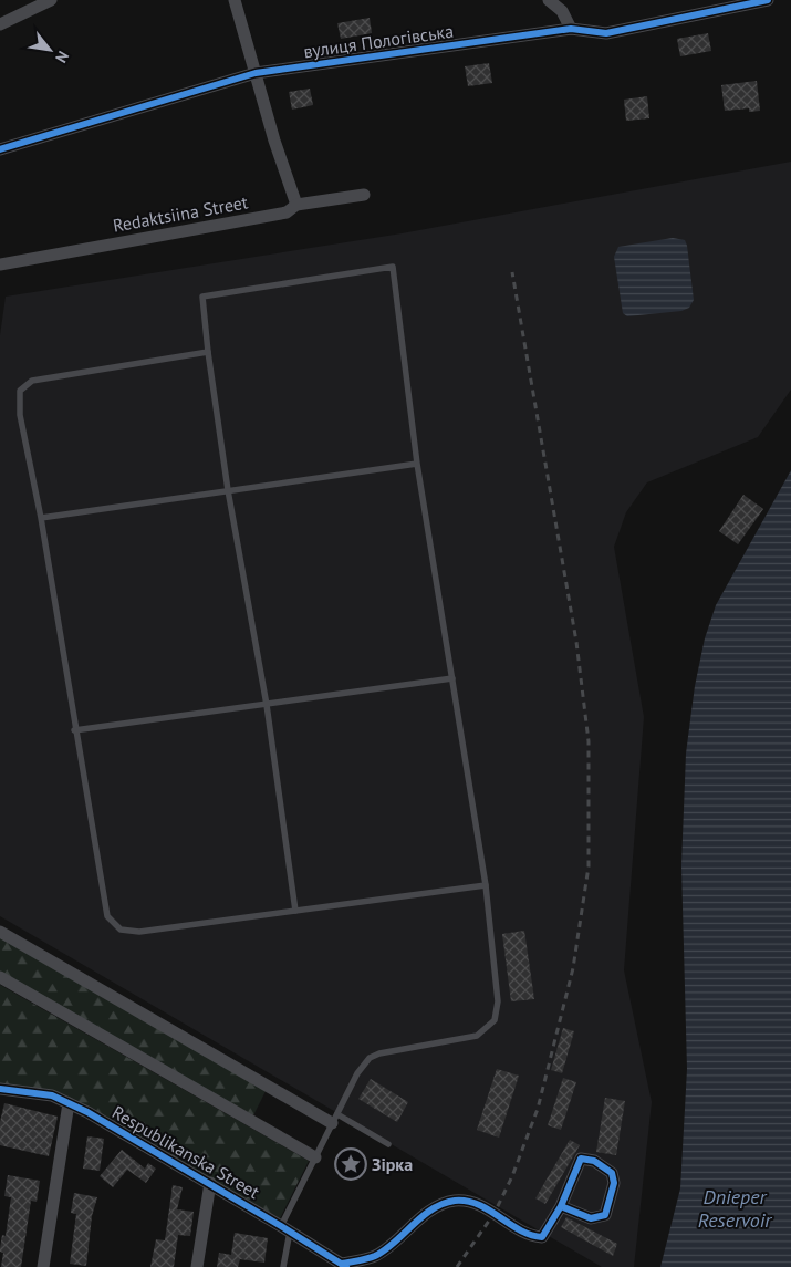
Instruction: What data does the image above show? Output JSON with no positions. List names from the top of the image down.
{
  "streets": {
    "street": ["вулиця Пологівська", "Redaktsiina Street", "Respublikanska Street"]
  },
  "water": ["Dnieper Reservoir"],
  "places": {
    "place": ["Зірка"]
  },
  "north": "bottom right"
}
